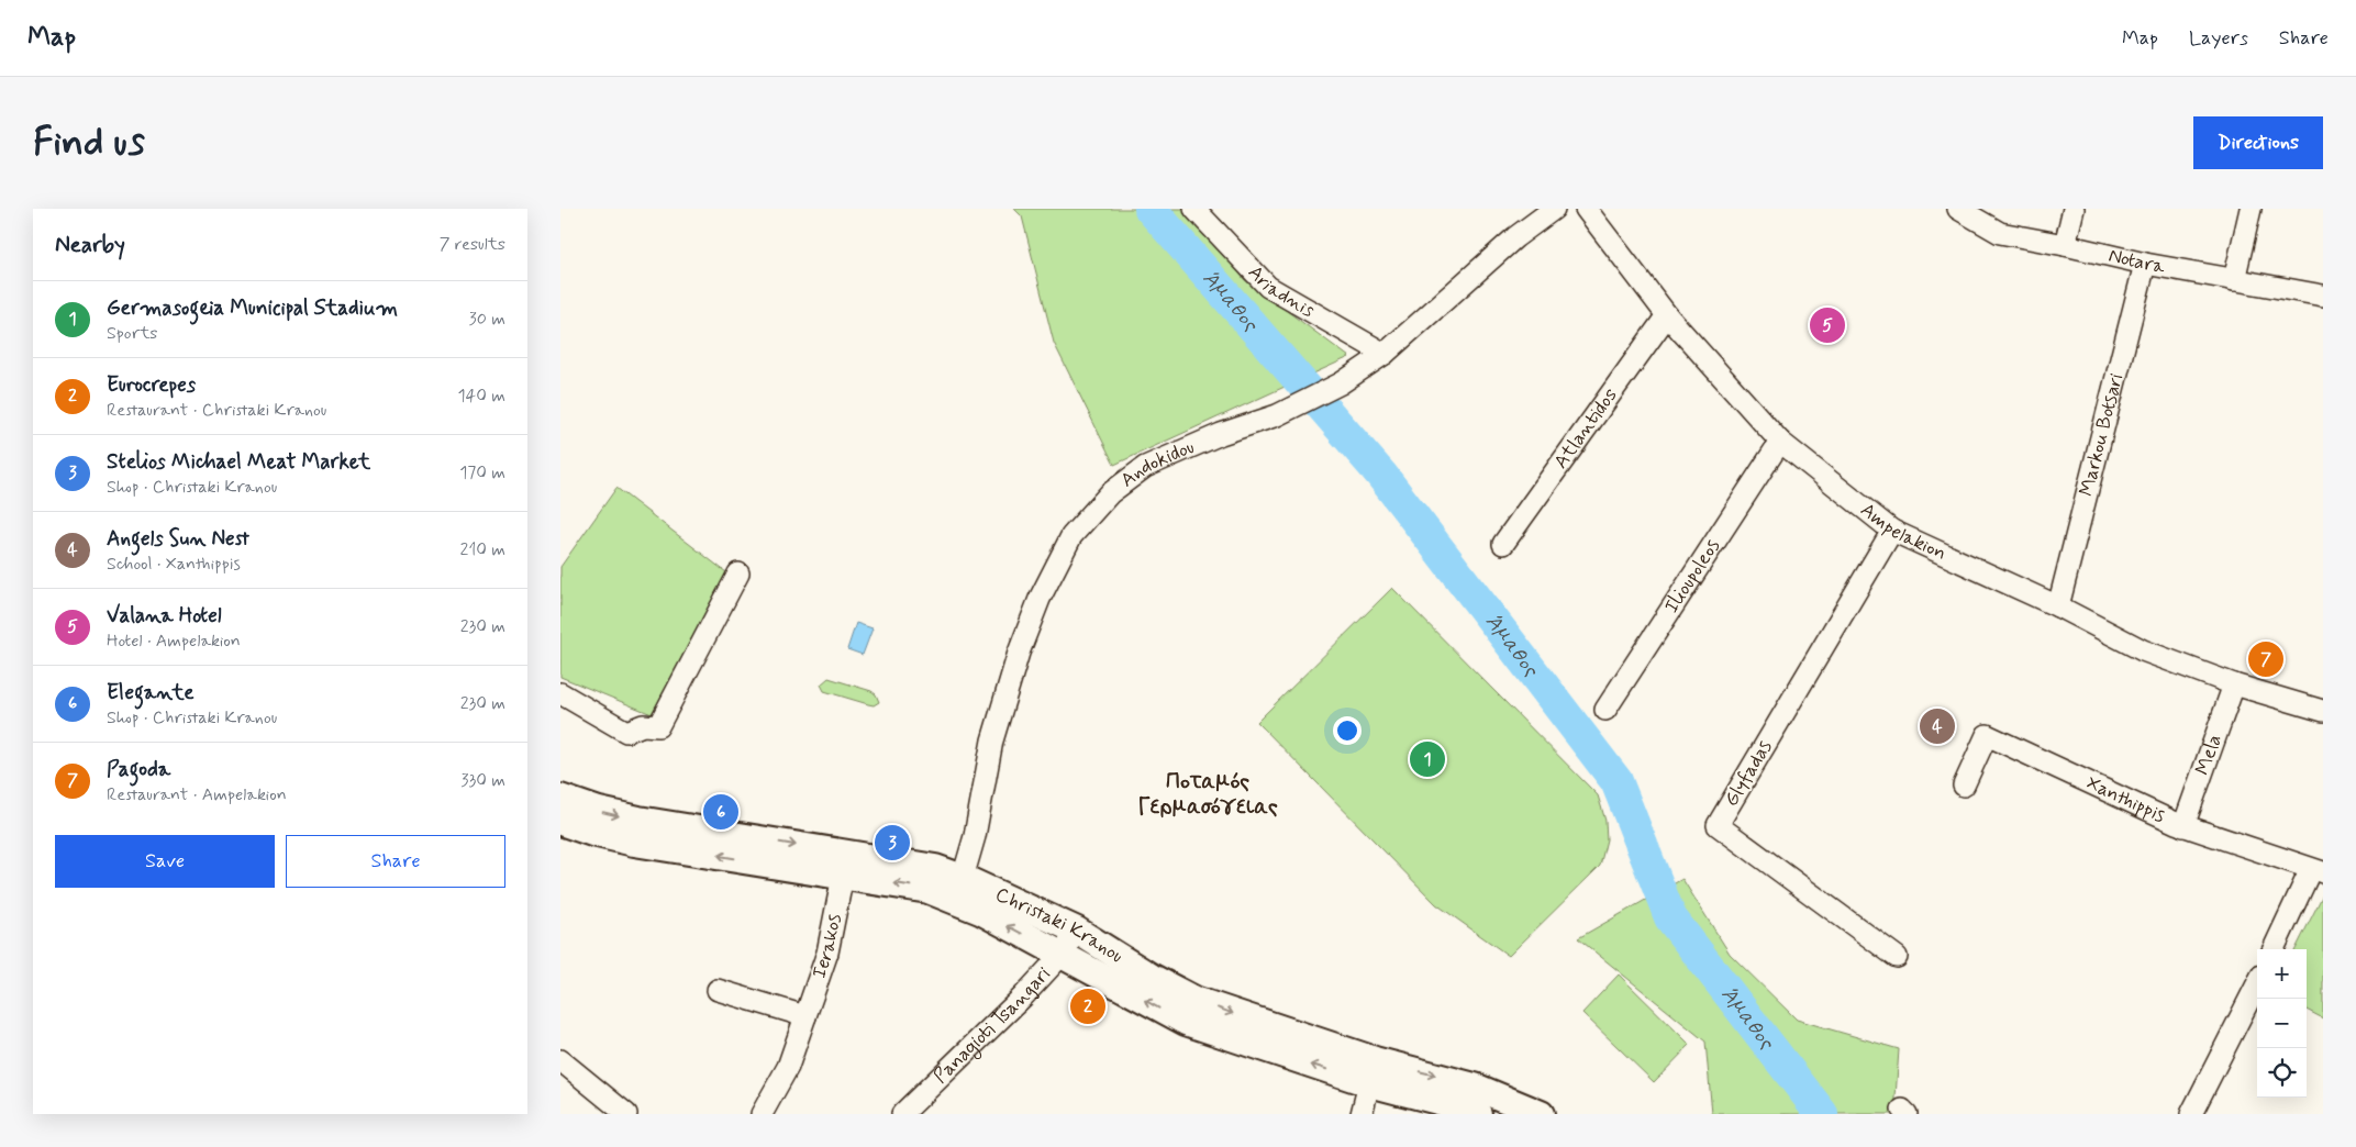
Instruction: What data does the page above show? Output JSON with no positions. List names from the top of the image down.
{
  "streets": {
    "main road": ["Christaki Kranou"],
    "street": [
      "Notara",
      "Ariadnis",
      "Atlantidos",
      "Markou Botsari",
      "Andokidou",
      "Ampelakion",
      "Ilioupoleos",
      "Mela",
      "Glyfadas",
      "Xanthippis",
      "Ierakos",
      "Panagioti Tsangari"
    ]
  },
  "crossings": [
    ["Notara", "Markou Botsari"],
    ["Ariadnis", "Andokidou"],
    ["Atlantidos", "Ampelakion"],
    ["Markou Botsari", "Ampelakion"],
    ["Andokidou", "Christaki Kranou"],
    ["Ampelakion", "Ilioupoleos"],
    ["Ampelakion", "Mela"],
    ["Ampelakion", "Glyfadas"],
    ["Mela", "Xanthippis"],
    ["Christaki Kranou", "Ierakos"],
    ["Christaki Kranou", "Panagioti Tsangari"]
  ],
  "districts": ["Ποταμός Γερμασόγειας"],
  "water": ["Άμαθος"],
  "page": {
    "header": "Map",
    "nav": ["Map", "Layers", "Share"],
    "buttons": [
      "Directions",
      ["Save", "Share"]
    ],
    "title": "Find us",
    "heading": ["Nearby", "7 results"],
    "list": [
      {
        "mark": "1",
        "name": "Germasogeia Municipal Stadium",
        "note": "Sports",
        "value": "30 m"
      },
      {
        "mark": "2",
        "name": "Eurocrepes",
        "note": "Restaurant · Christaki Kranou",
        "value": "140 m"
      },
      {
        "mark": "3",
        "name": "Stelios Michael Meat Market",
        "note": "Shop · Christaki Kranou",
        "value": "170 m"
      },
      {
        "mark": "4",
        "name": "Angels Sun Nest",
        "note": "School · Xanthippis",
        "value": "210 m"
      },
      {
        "mark": "5",
        "name": "Valana Hotel",
        "note": "Hotel · Ampelakion",
        "value": "230 m"
      },
      {
        "mark": "6",
        "name": "Elegante",
        "note": "Shop · Christaki Kranou",
        "value": "230 m"
      },
      {
        "mark": "7",
        "name": "Pagoda",
        "note": "Restaurant · Ampelakion",
        "value": "330 m"
      }
    ],
    "pins": [
      "5",
      "7",
      "4",
      "1",
      "6",
      "3",
      "2"
    ],
    "map_buttons": ["+", "−"]
  }
}
